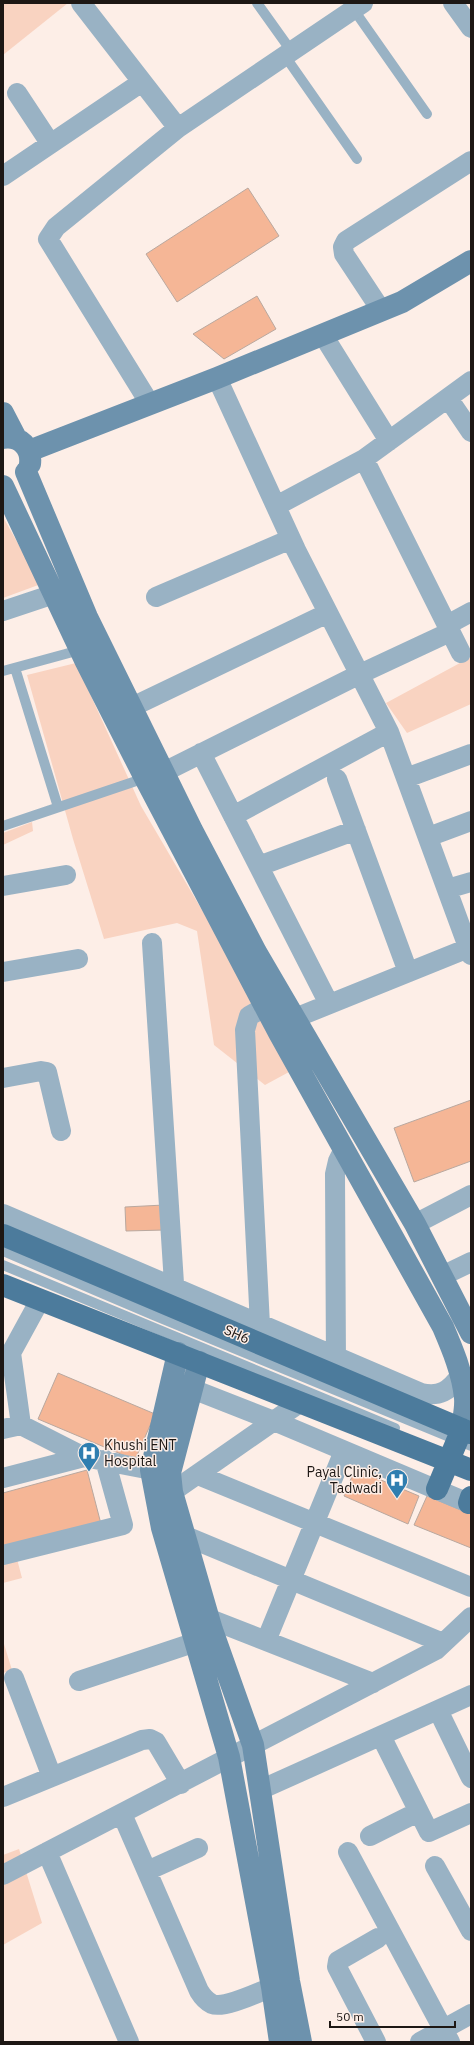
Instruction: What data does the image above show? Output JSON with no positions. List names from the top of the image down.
{
  "streets": {
    "main road": ["SH6"]
  },
  "places": {
    "hospital": ["Khushi ENT Hospital", "Payal Clinic, Tadwadi"]
  },
  "scale_bar": "50 m"
}
